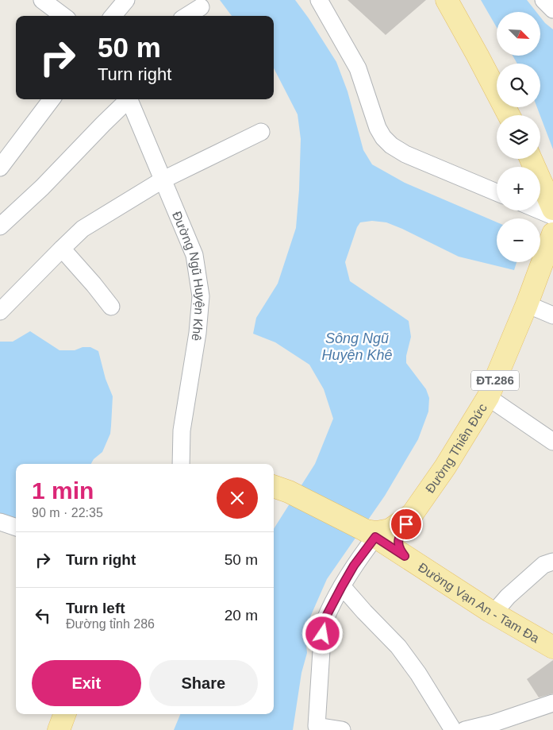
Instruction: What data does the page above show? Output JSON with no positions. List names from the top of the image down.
{
  "streets": {
    "main road": ["ĐT.286", "Đường Thiên Đức", "Đường Vạn An - Tam Đa"],
    "street": ["Đường Ngũ Huyện Khê"]
  },
  "crossings": [
    ["ĐT.286", "Đường Thiên Đức"],
    ["ĐT.286", "Đường Vạn An - Tam Đa"],
    ["Đường Thiên Đức", "Đường Vạn An - Tam Đa"]
  ],
  "water": ["Sông Ngũ Huyện Khê"],
  "north": "bottom right",
  "page": {
    "map_buttons": ["+", "−"],
    "turn": ["50 m", "Turn right"],
    "heading": ["1 min", "90 m · 22:35"],
    "list": [
      {
        "name": "Turn right",
        "value": "50 m"
      },
      {
        "name": "Turn left",
        "note": "Đường tỉnh 286",
        "value": "20 m"
      }
    ],
    "buttons": ["Exit", "Share"]
  }
}
